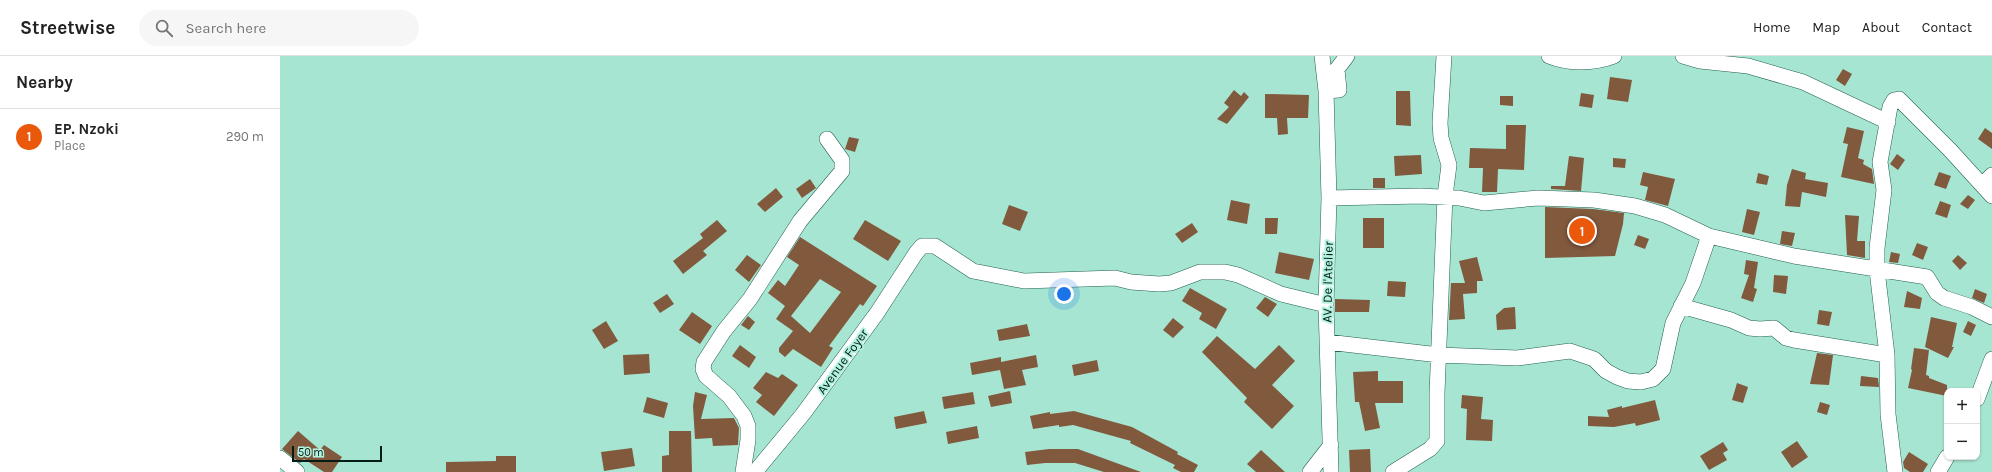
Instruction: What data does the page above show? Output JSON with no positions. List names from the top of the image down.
{
  "streets": {
    "street": ["AV. De l'Atelier", "Avenue Foyer"]
  },
  "crossings": [
    ["AV. De l'Atelier", "Avenue Foyer"]
  ],
  "scale_bar": "50 m",
  "page": {
    "header": "Streetwise",
    "search": "Search here",
    "nav": [
      "Home",
      "Map",
      "About",
      "Contact"
    ],
    "heading": "Nearby",
    "list": [
      {
        "mark": "1",
        "name": "EP. Nzoki",
        "note": "Place",
        "value": "290 m"
      }
    ],
    "pins": "1",
    "map_buttons": ["+", "−"],
    "scale": "50 m"
  }
}
